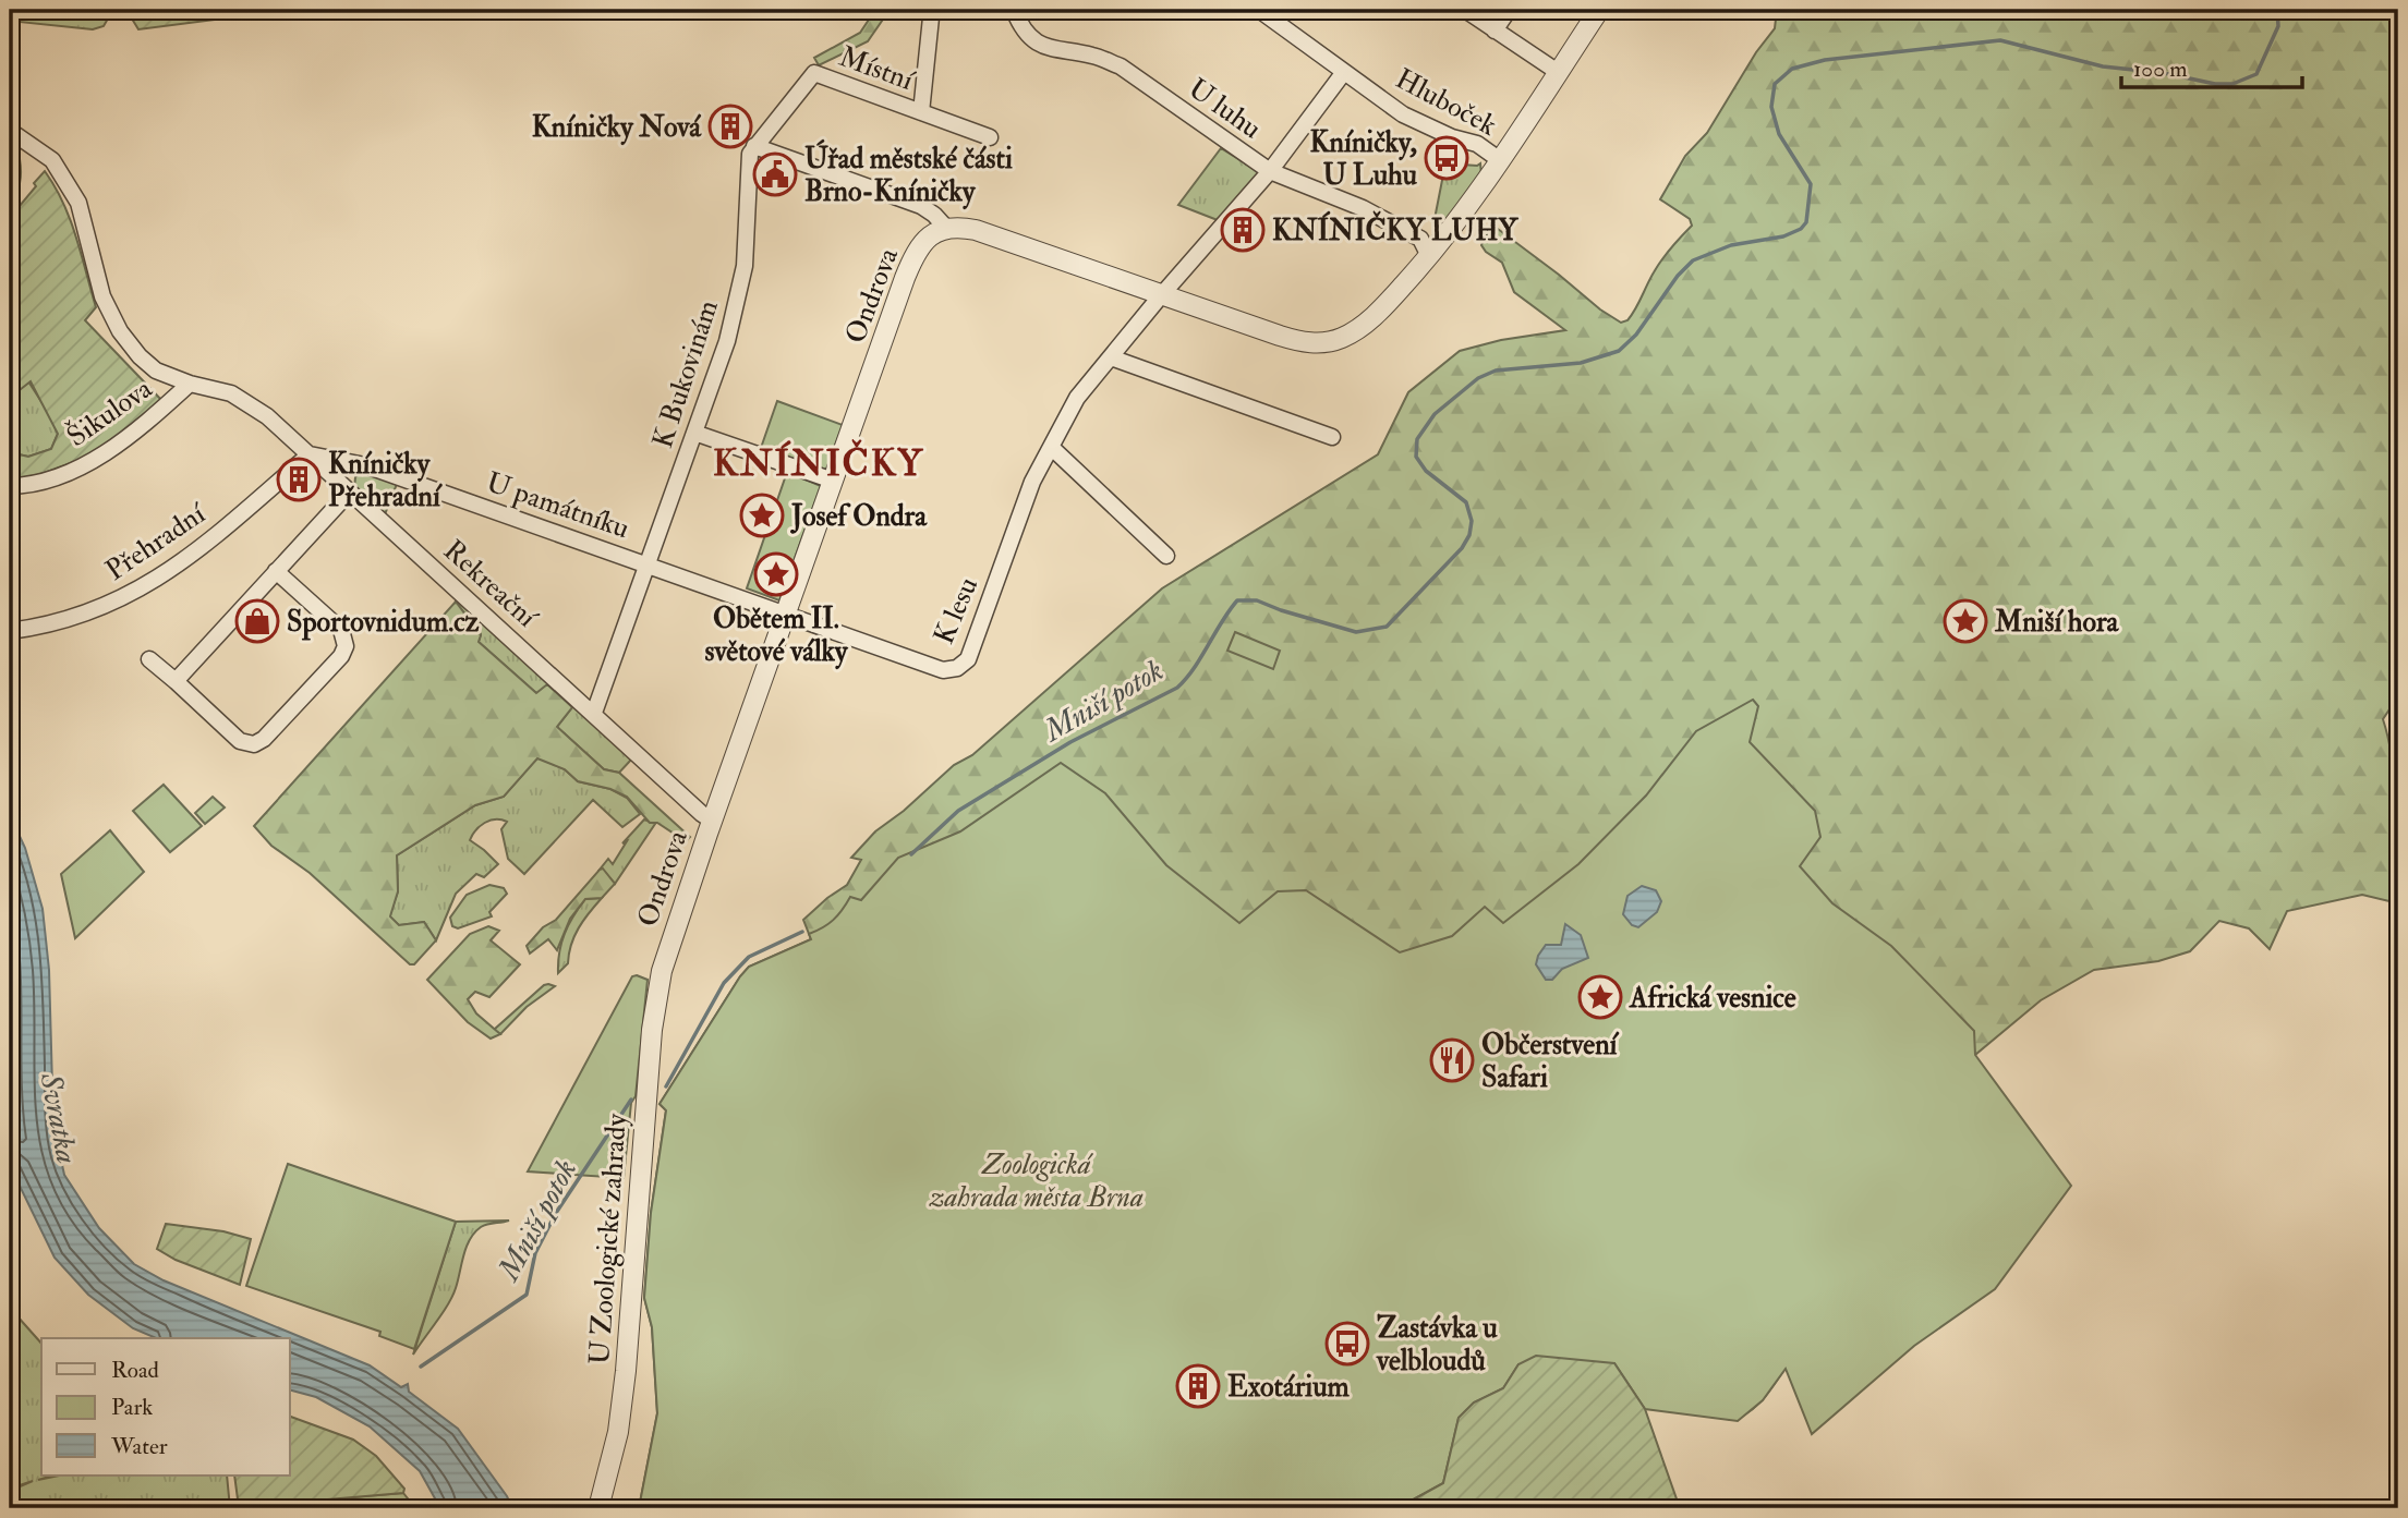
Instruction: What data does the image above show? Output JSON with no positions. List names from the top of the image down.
{
  "streets": {
    "street": [
      "Místní",
      "Hluboček",
      "U luhu",
      "Ondrova",
      "K Bukovinám",
      "Šikulova",
      "U památníku",
      "Přehradní",
      "Rekreační",
      "K lesu",
      "U Zoologické zahrady"
    ]
  },
  "crossings": [
    ["Místní", "K Bukovinám"],
    ["Hluboček", "K lesu"],
    ["U luhu", "K lesu"],
    ["Ondrova", "U památníku"],
    ["Ondrova", "Rekreační"],
    ["Ondrova", "K lesu"],
    ["Ondrova", "U Zoologické zahrady"],
    ["K Bukovinám", "U památníku"],
    ["K Bukovinám", "Rekreační"],
    ["Šikulova", "Rekreační"],
    ["U památníku", "Přehradní"],
    ["U památníku", "Rekreační"],
    ["U památníku", "K lesu"],
    ["Přehradní", "Rekreační"]
  ],
  "districts": ["KNÍNIČKY"],
  "water": ["Mniší potok", "Svratka"],
  "parks": ["Zoologická zahrada města Brna"],
  "places": {
    "building": [
      "Kníničky Nová",
      "KNÍNIČKY LUHY",
      "Kníničky Přehradní",
      "Exotárium"
    ],
    "bus stop": ["Kníničky, U Luhu", "Zastávka u velbloudů"],
    "public building": ["Úřad městské části Brno-Kníničky"],
    "place": [
      "Josef Ondra",
      "Obětem II. světové války",
      "Mniší hora",
      "Africká vesnice"
    ],
    "shop": ["Sportovnidum.cz"],
    "restaurant": ["Občerstvení Safari"]
  },
  "legend": ["Road", "Park", "Water"],
  "scale_bar": "100 m"
}
